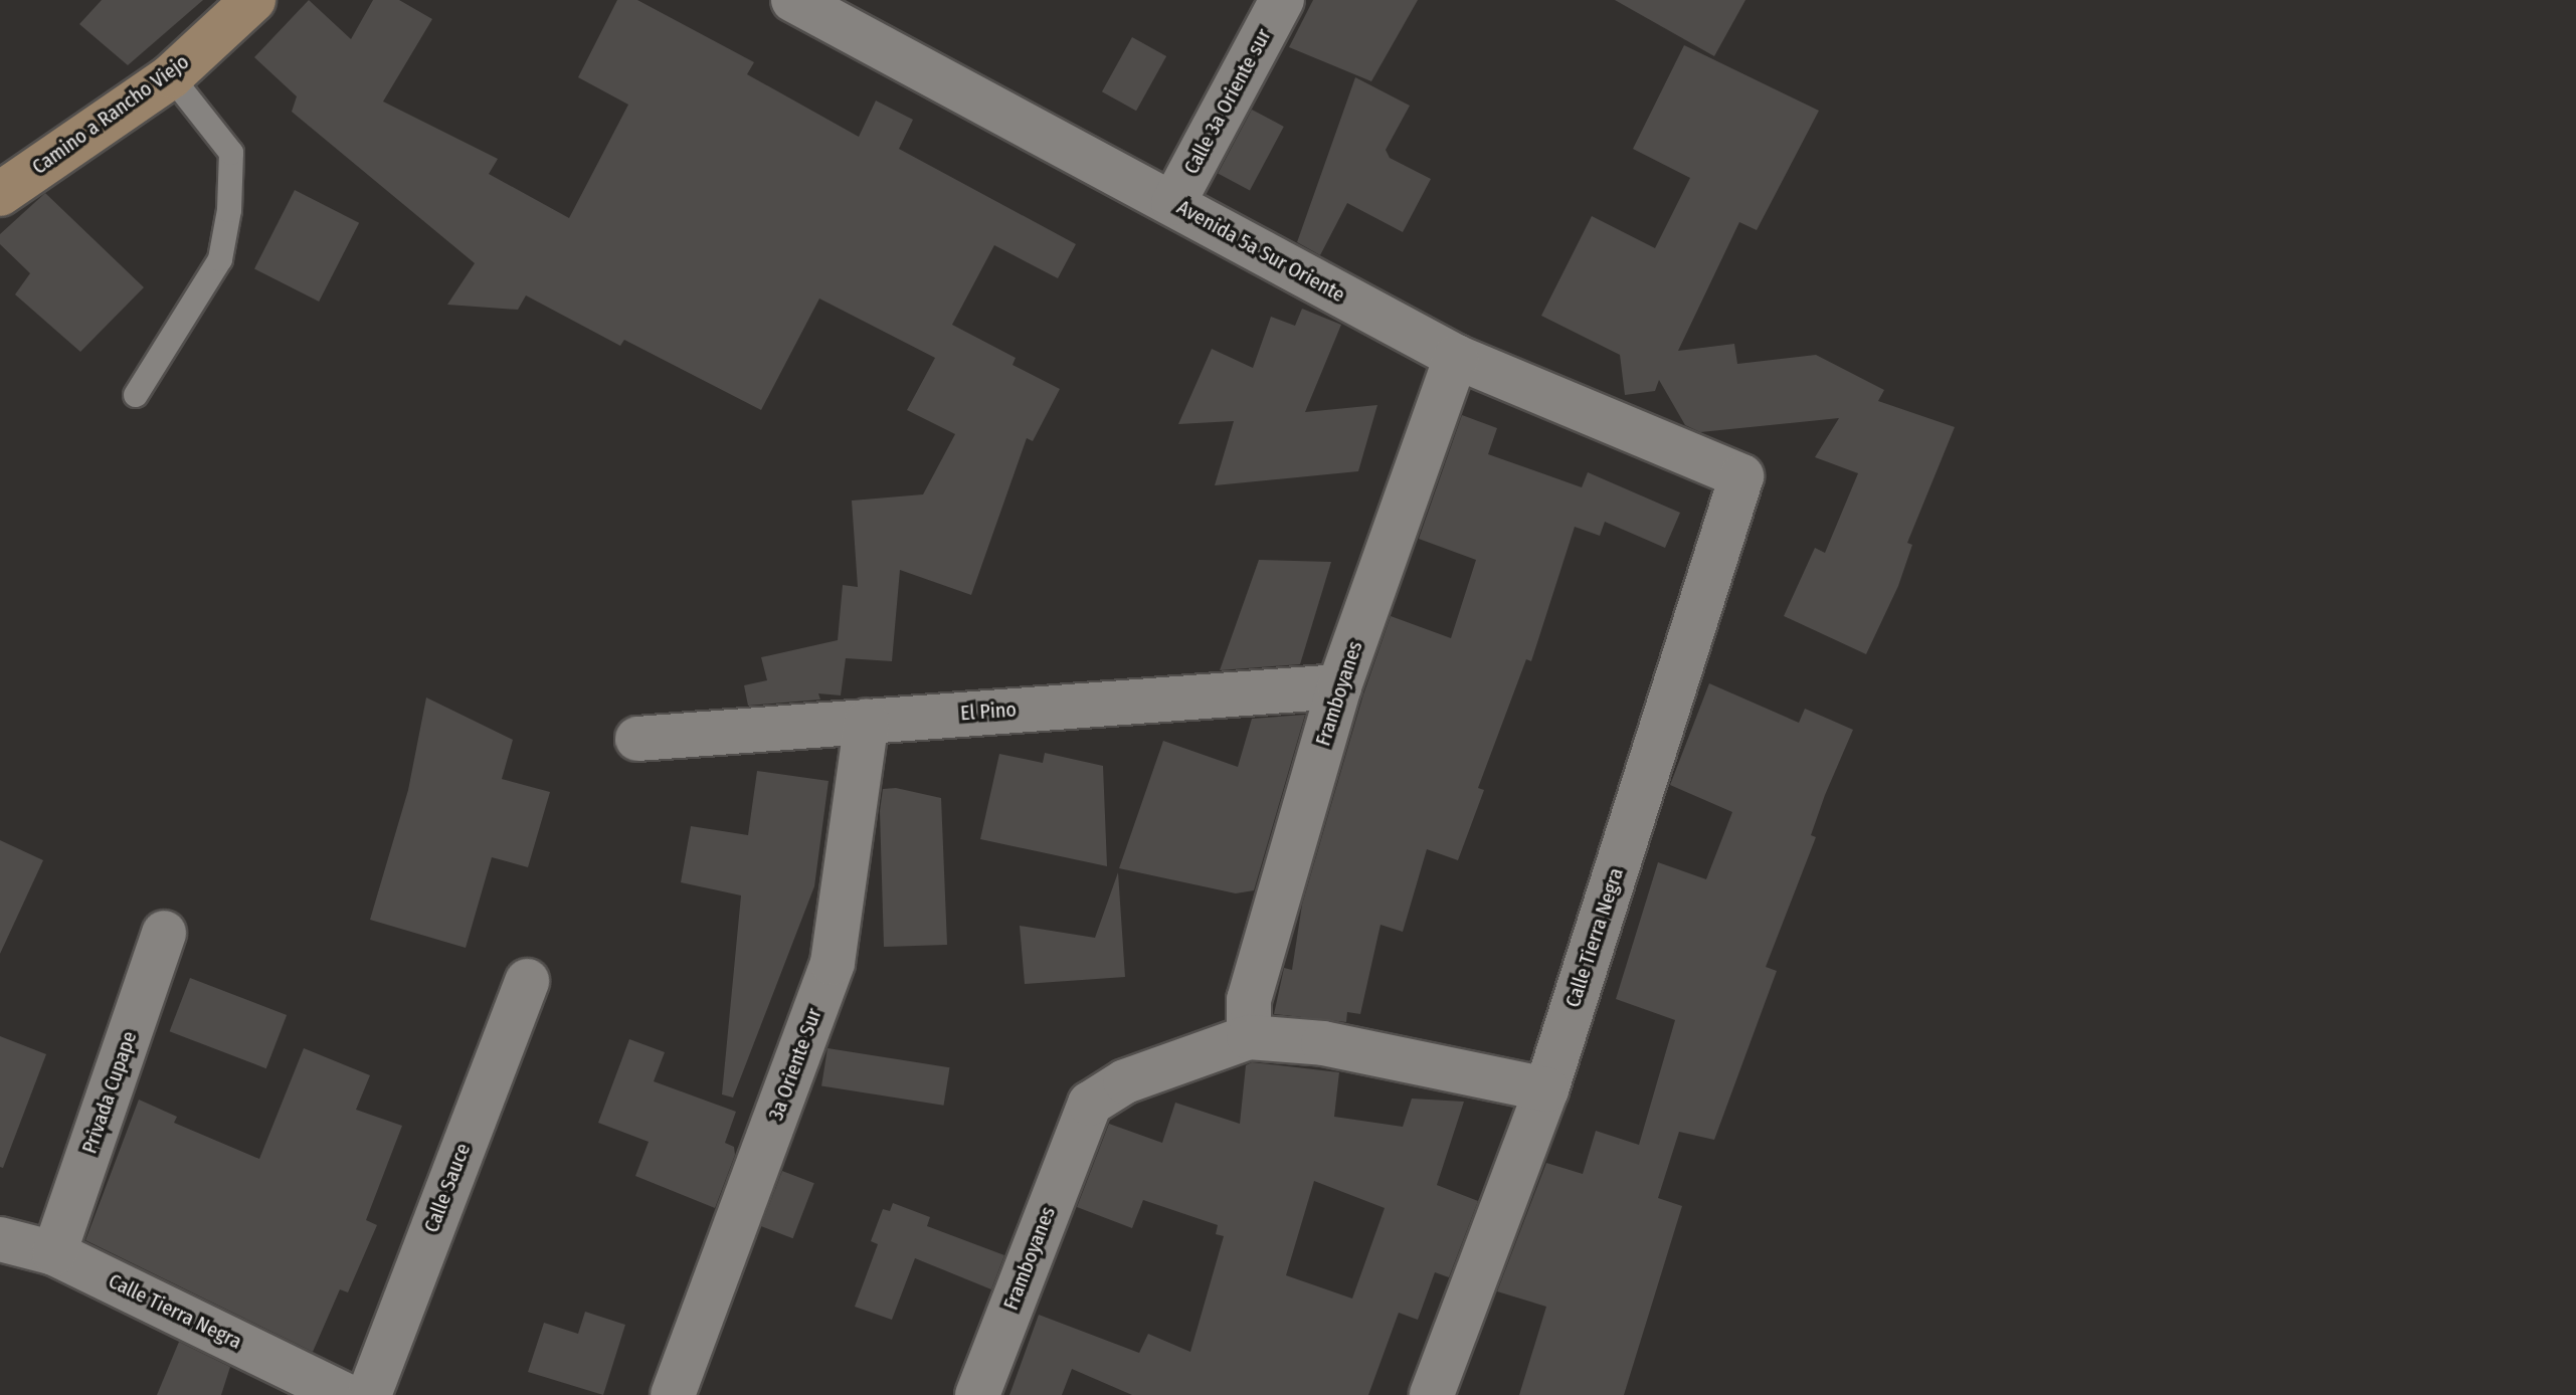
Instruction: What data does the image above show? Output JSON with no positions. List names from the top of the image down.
{
  "streets": {
    "street": [
      "Calle 3a Oriente sur",
      "Camino a Rancho Viejo",
      "Avenida 5a Sur Oriente",
      "Framboyanes",
      "El Pino",
      "Calle Tierra Negra",
      "3a Oriente Sur",
      "Privada Cupape",
      "Calle Sauce"
    ]
  },
  "crossings": [
    ["Calle 3a Oriente sur", "Avenida 5a Sur Oriente"],
    ["Avenida 5a Sur Oriente", "Framboyanes"],
    ["Avenida 5a Sur Oriente", "Calle Tierra Negra"],
    ["Framboyanes", "El Pino"],
    ["Framboyanes", "Calle Tierra Negra"],
    ["El Pino", "3a Oriente Sur"],
    ["Calle Tierra Negra", "Privada Cupape"]
  ]
}
